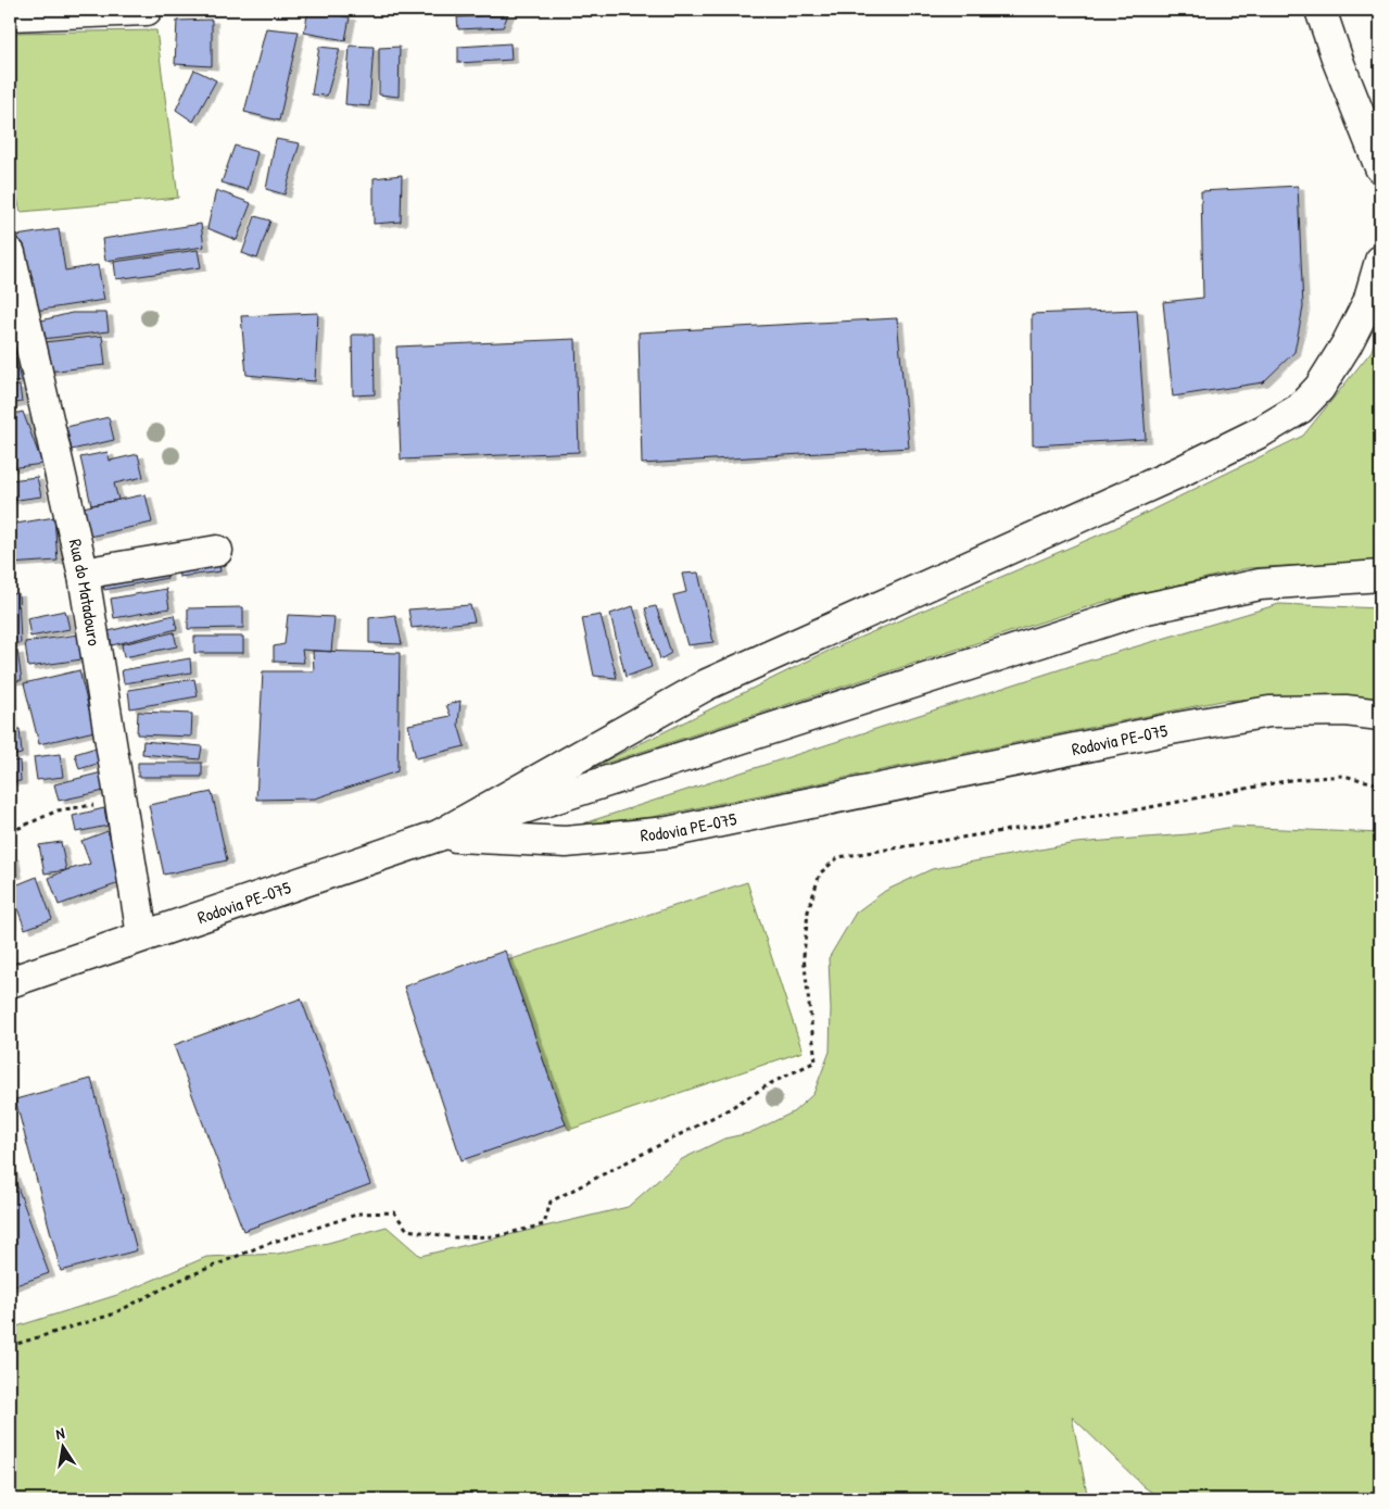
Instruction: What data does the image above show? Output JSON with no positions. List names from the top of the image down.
{
  "streets": {
    "main road": ["Rua do Matadouro", "Rodovia PE-075"]
  },
  "crossings": [
    ["Rua do Matadouro", "Rodovia PE-075"]
  ],
  "north": "top"
}
